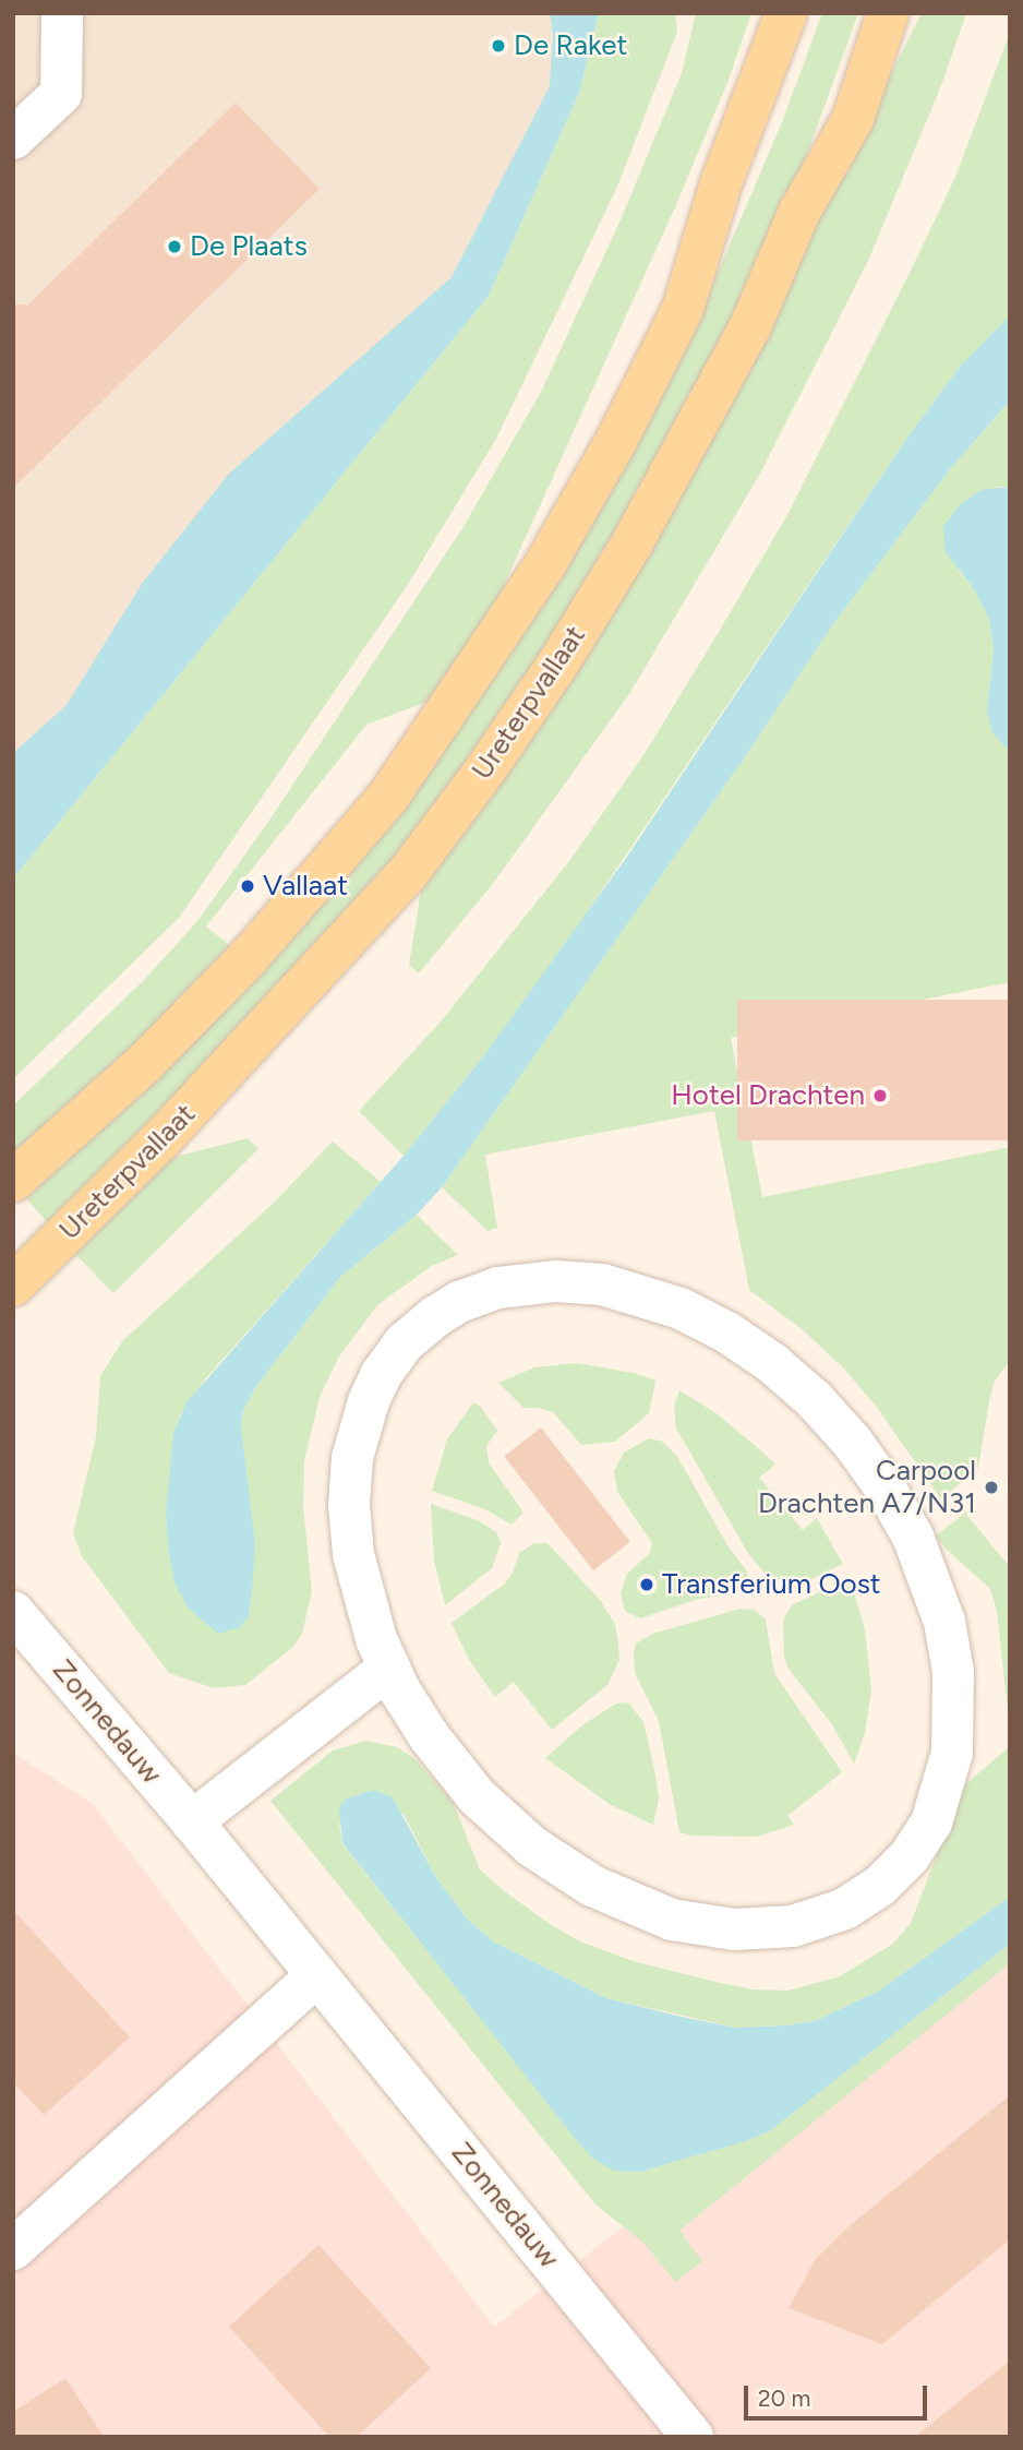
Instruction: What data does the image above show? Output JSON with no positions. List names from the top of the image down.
{
  "streets": {
    "main road": ["Ureterpvallaat"],
    "street": ["Zonnedauw"]
  },
  "places": [
    "De Raket",
    "De Plaats",
    "Vallaat",
    "Hotel Drachten",
    "Carpool Drachten A7/N31",
    "Transferium Oost"
  ],
  "scale_bar": "20 m"
}
